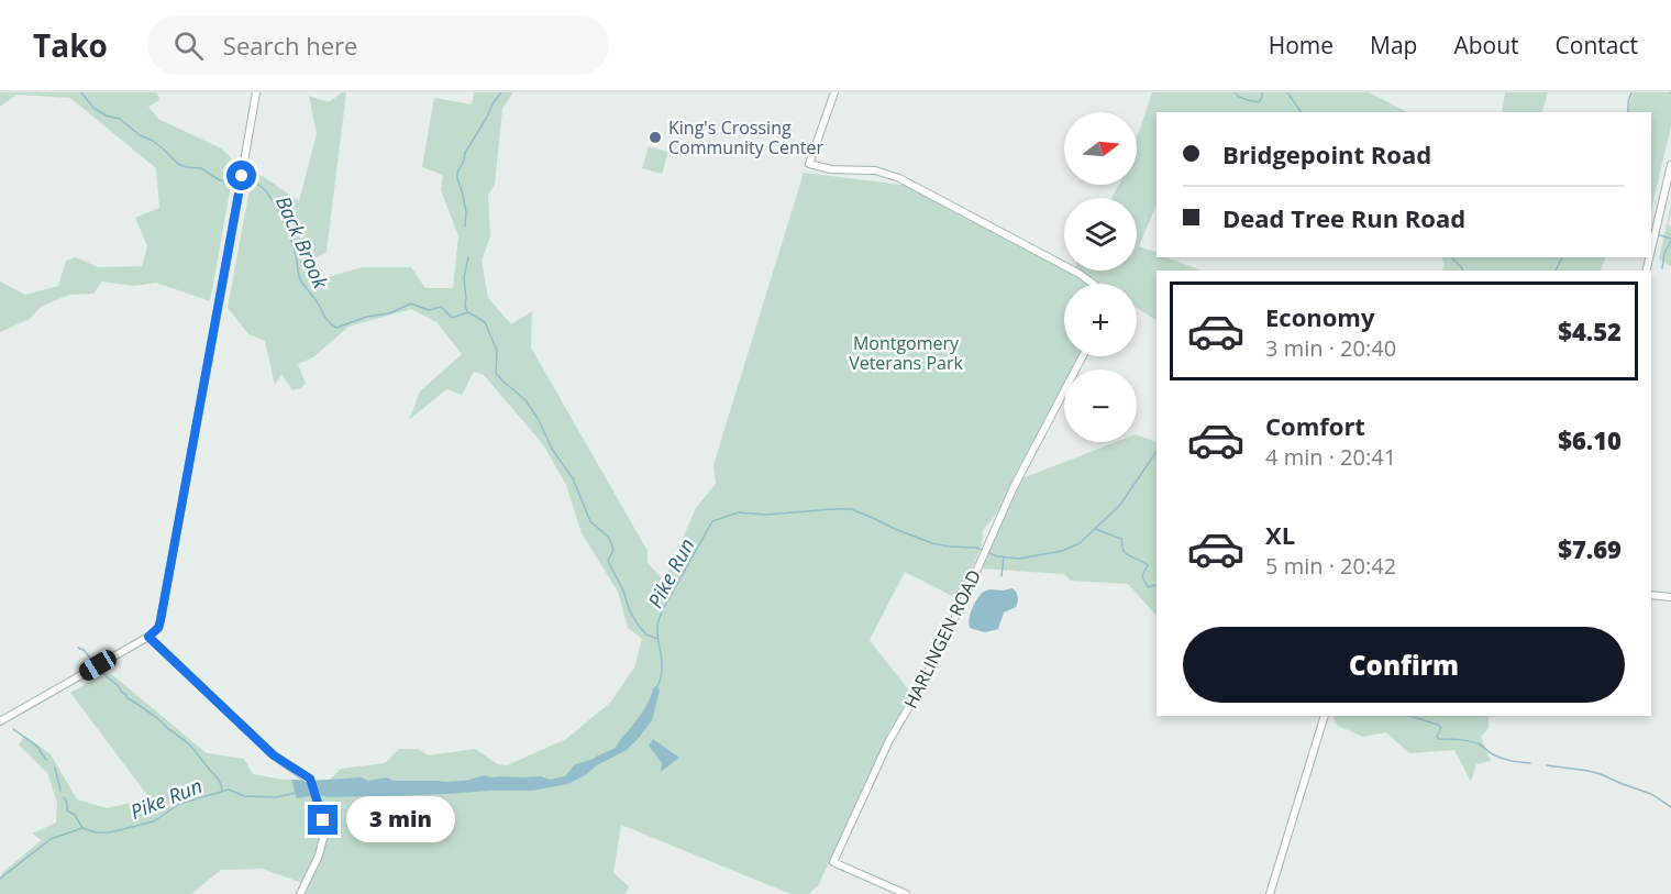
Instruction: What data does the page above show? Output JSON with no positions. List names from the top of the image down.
{
  "streets": {
    "street": ["HARLINGEN ROAD"]
  },
  "water": ["Back Brook", "Pike Run"],
  "parks": ["Montgomery Veterans Park"],
  "places": ["King's Crossing Community Center"],
  "north": "right",
  "page": {
    "header": "Tako",
    "search": "Search here",
    "nav": [
      "Home",
      "Map",
      "About",
      "Contact"
    ],
    "map_buttons": ["+", "−"],
    "banner": ["Bridgepoint Road", "Dead Tree Run Road"],
    "list": [
      {
        "name": "Economy",
        "note": "3 min · 20:40",
        "value": "$4.52"
      },
      {
        "name": "Comfort",
        "note": "4 min · 20:41",
        "value": "$6.10"
      },
      {
        "name": "XL",
        "note": "5 min · 20:42",
        "value": "$7.69"
      }
    ],
    "buttons": "Confirm",
    "bubble": "3 min"
  }
}
